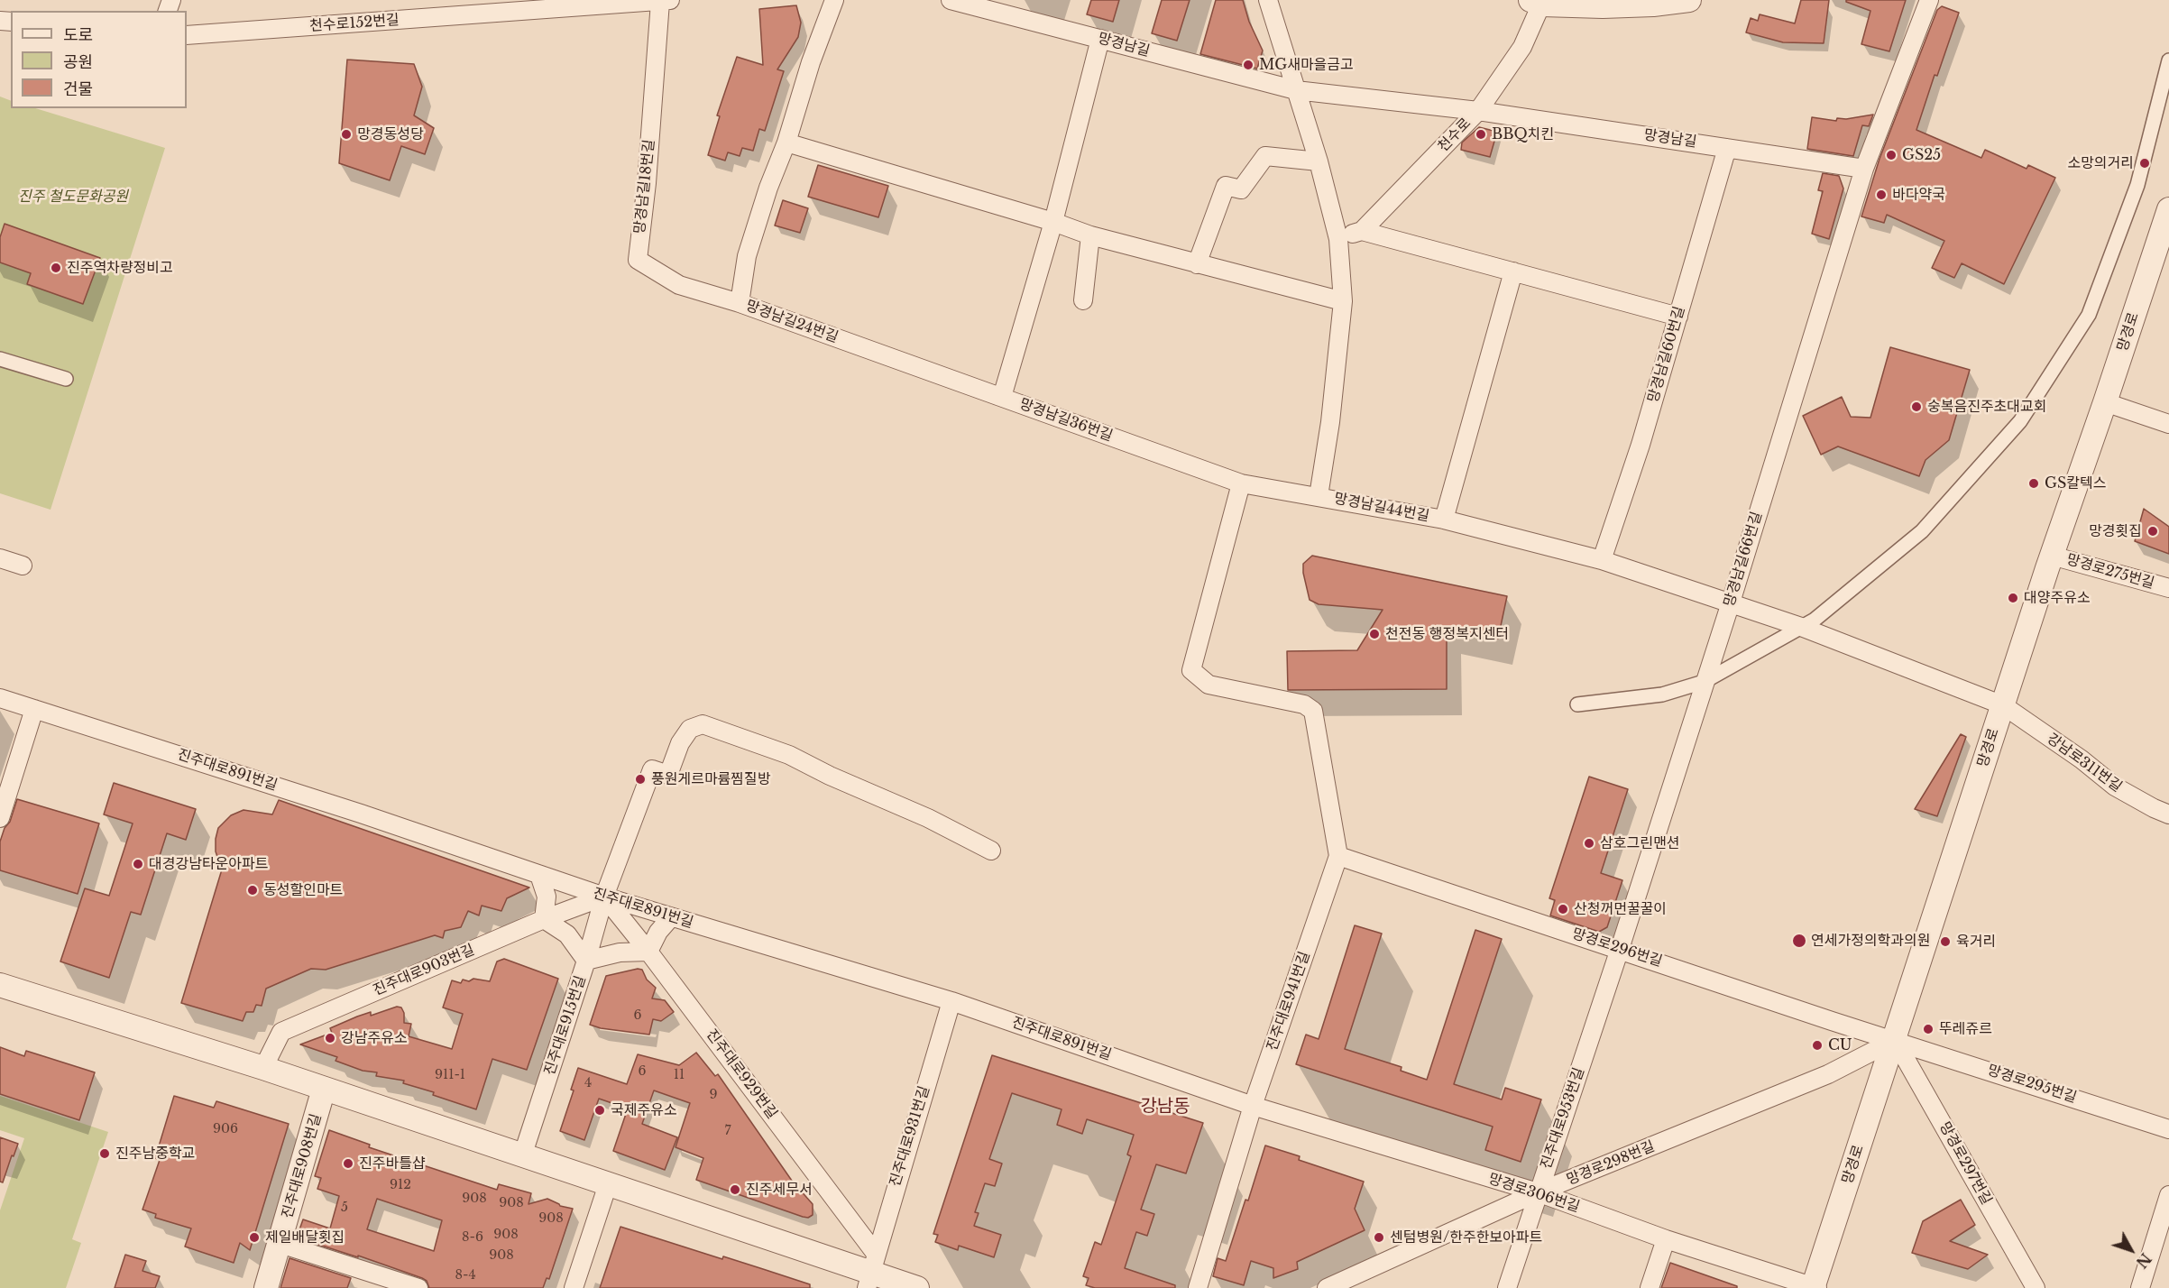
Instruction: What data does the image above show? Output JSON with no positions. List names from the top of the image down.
{
  "streets": {
    "street": [
      "천수로152번길",
      "망경남길",
      "천수로",
      "망경남길18번길",
      "망경남길24번길",
      "망경로",
      "망경남길60번길",
      "망경남길36번길",
      "망경남길44번길",
      "망경남길66번길",
      "망경로275번길",
      "강남로311번길",
      "진주대로891번길",
      "망경로296번길",
      "진주대로903번길",
      "진주대로941번길",
      "진주대로915번길",
      "진주대로929번길",
      "망경로295번길",
      "진주대로953번길",
      "진주대로931번길",
      "망경로298번길",
      "망경로297번길",
      "진주대로908번길",
      "망경로306번길"
    ]
  },
  "crossings": [
    ["망경남길", "천수로"],
    ["망경남길", "망경남길60번길"],
    ["망경남길", "망경남길36번길"],
    ["망경남길", "망경남길44번길"],
    ["망경남길", "망경남길66번길"],
    ["천수로", "망경남길44번길"],
    ["망경남길18번길", "망경남길24번길"],
    ["망경남길24번길", "망경남길36번길"],
    ["망경로", "망경로275번길"],
    ["망경로", "강남로311번길"],
    ["망경로", "망경로296번길"],
    ["망경로", "망경로295번길"],
    ["망경로", "망경로298번길"],
    ["망경로", "망경로297번길"],
    ["망경로", "망경로306번길"],
    ["망경남길60번길", "망경남길44번길"],
    ["망경남길36번길", "망경남길44번길"],
    ["망경남길36번길", "진주대로941번길"],
    ["망경남길44번길", "망경남길66번길"],
    ["망경남길44번길", "강남로311번길"],
    ["망경남길66번길", "망경로296번길"],
    ["망경남길66번길", "진주대로953번길"],
    ["진주대로891번길", "진주대로903번길"],
    ["진주대로891번길", "진주대로941번길"],
    ["진주대로891번길", "진주대로915번길"],
    ["진주대로891번길", "진주대로929번길"],
    ["진주대로891번길", "진주대로931번길"],
    ["진주대로891번길", "망경로306번길"],
    ["망경로296번길", "진주대로941번길"],
    ["망경로296번길", "망경로295번길"],
    ["망경로296번길", "진주대로953번길"],
    ["망경로296번길", "망경로298번길"],
    ["망경로296번길", "망경로297번길"],
    ["진주대로903번길", "진주대로915번길"],
    ["진주대로903번길", "진주대로929번길"],
    ["진주대로941번길", "망경로306번길"],
    ["진주대로915번길", "진주대로929번길"],
    ["진주대로929번길", "진주대로931번길"],
    ["망경로295번길", "망경로298번길"],
    ["망경로295번길", "망경로297번길"],
    ["진주대로953번길", "망경로298번길"],
    ["진주대로953번길", "망경로306번길"],
    ["망경로298번길", "망경로297번길"],
    ["망경로298번길", "망경로306번길"]
  ],
  "districts": ["강남동"],
  "parks": ["진주 철도문화공원"],
  "places": [
    "MG새마을금고",
    "망경동성당",
    "BBQ치킨",
    "GS25",
    "소망의거리",
    "바다약국",
    "진주역차량정비고",
    "숭복음진주초대교회",
    "GS칼텍스",
    "망경횟집",
    "대양주유소",
    "천전동 행정복지센터",
    "풍원게르마륨찜질방",
    "삼호그린맨션",
    "대경강남타운아파트",
    "동성할인마트",
    "산청꺼먼꿀꿀이",
    "연세가정의학과의원",
    "육거리",
    "뚜레쥬르",
    "강남주유소",
    "CU",
    "국제주유소",
    "진주남중학교",
    "진주바틀샵",
    "진주세무서",
    "제일배달횟집",
    "센텀병원/한주한보아파트"
  ],
  "house_numbers": [
    "6",
    "6",
    "911-1",
    "11",
    "4",
    "9",
    "906",
    "7",
    "912",
    "908",
    "908",
    "5",
    "908",
    "908",
    "8-6",
    "908",
    "8-4"
  ],
  "legend": ["도로", "공원", "건물"],
  "north": "bottom right"
}
